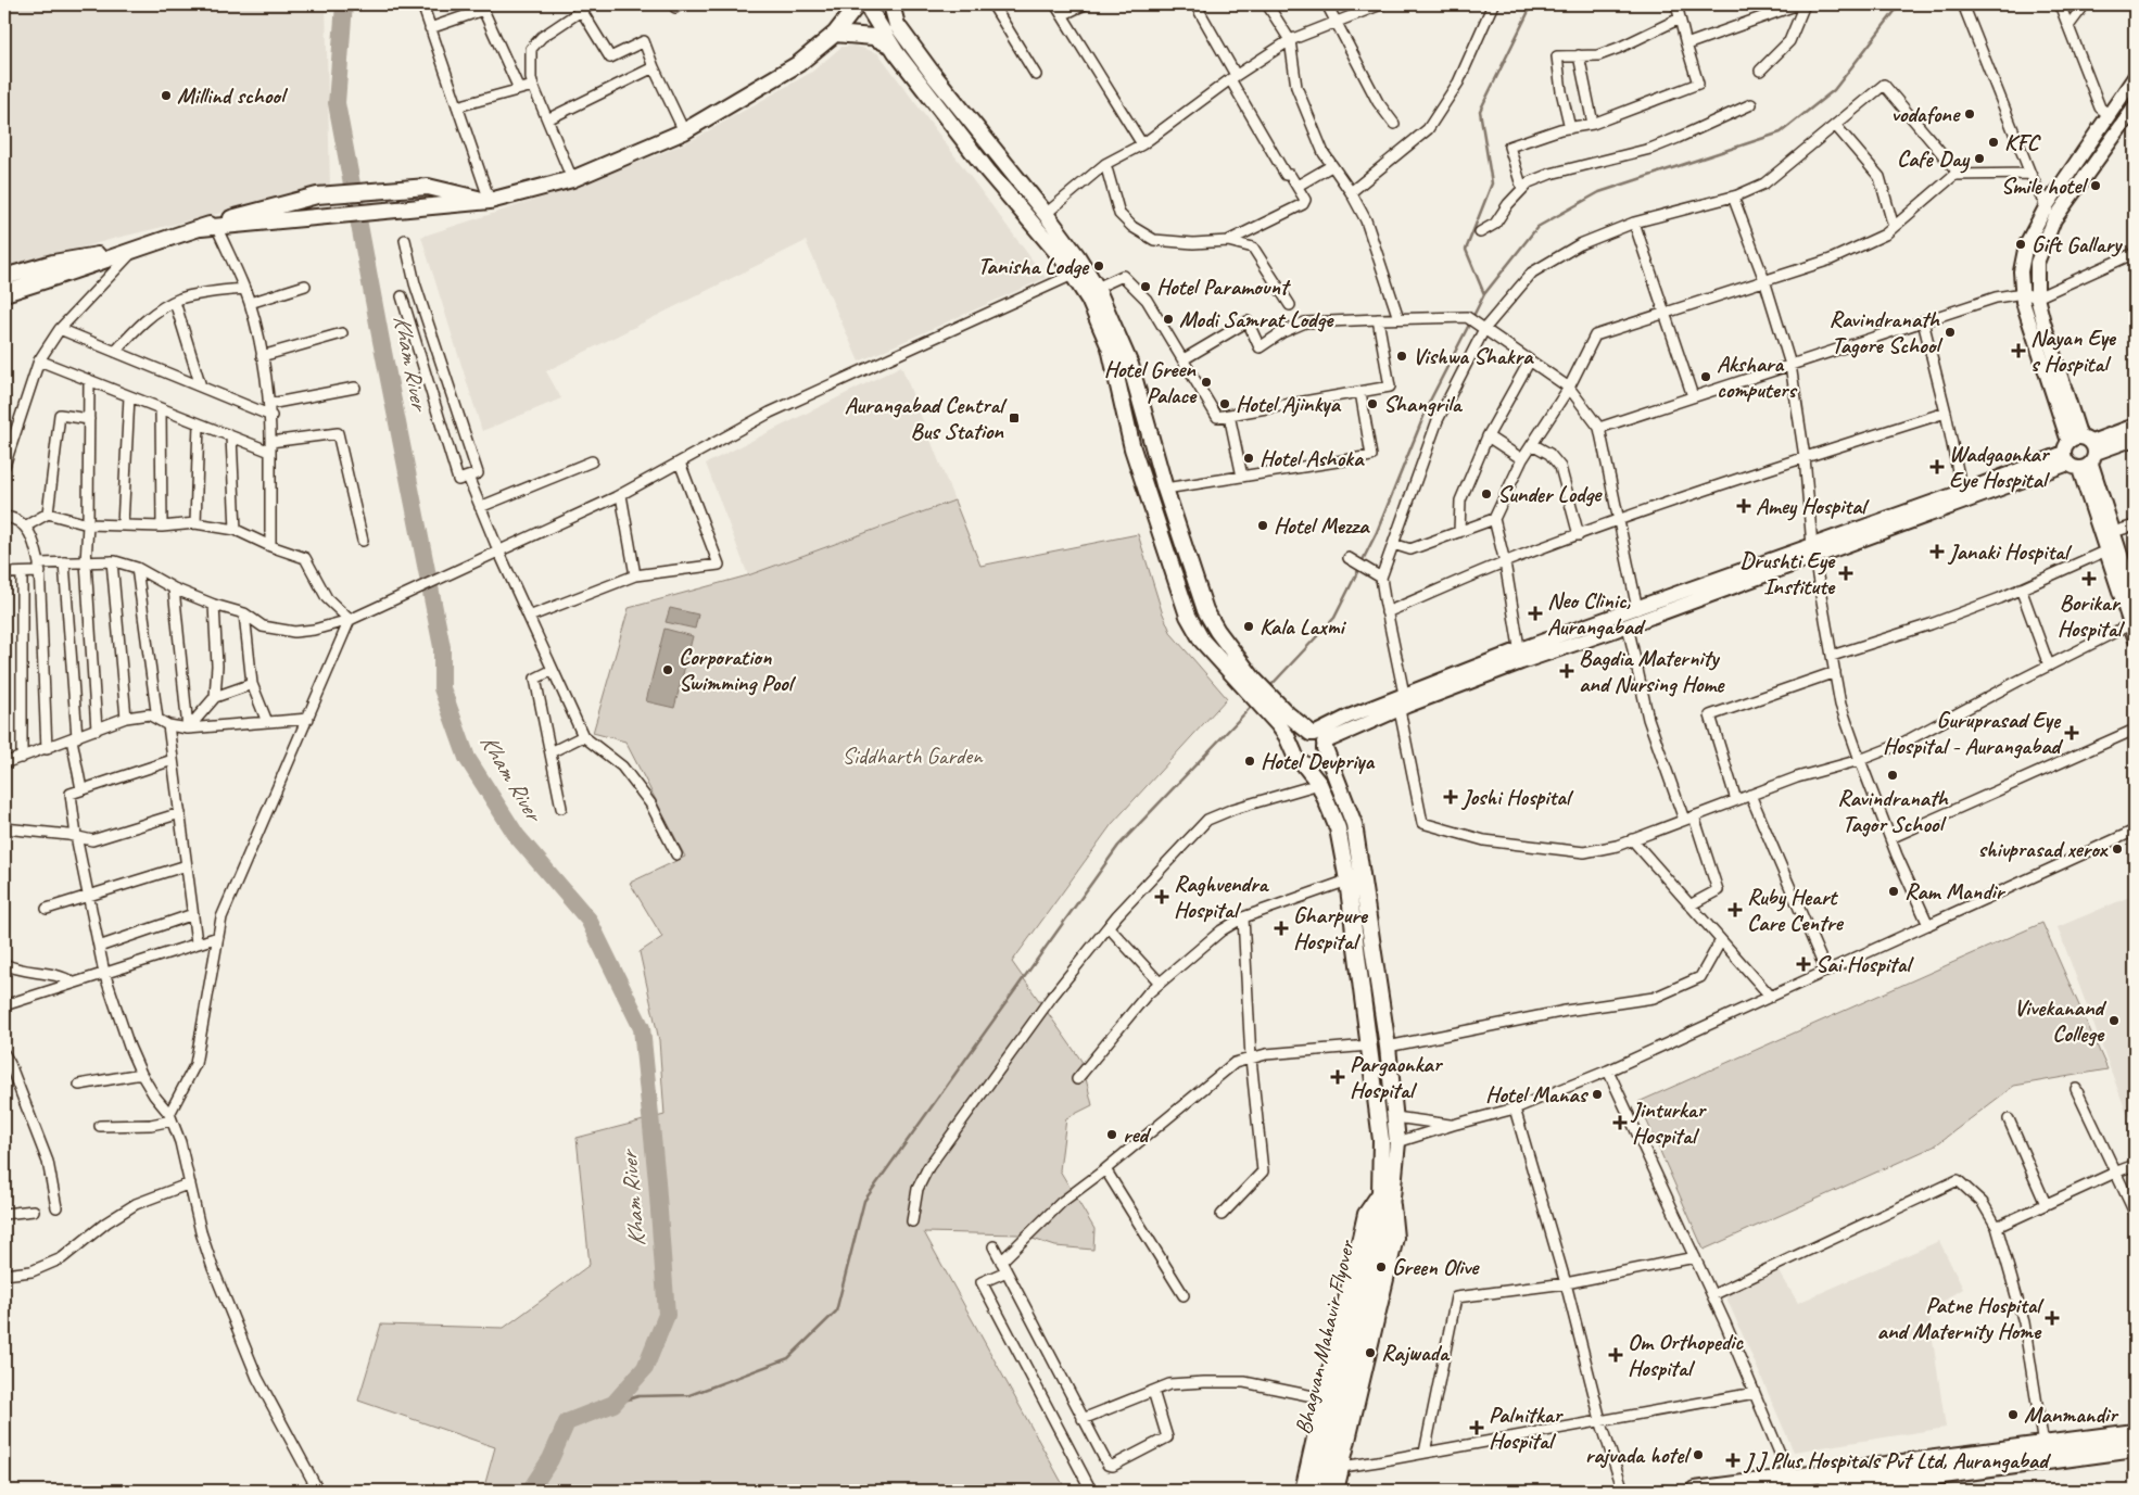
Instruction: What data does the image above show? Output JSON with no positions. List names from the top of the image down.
{
  "streets": {
    "main road": ["Bhagvan Mahavir Flyover"]
  },
  "water": ["Kham River"],
  "parks": ["Siddharth Garden"],
  "places": {
    "other": [
      "Millind school",
      "vodafone",
      "KFC",
      "Cafe Day",
      "Smile hotel",
      "Gift Gallary",
      "Tanisha Lodge",
      "Hotel Paramount",
      "Modi Samrat Lodge",
      "Ravindranath Tagore School",
      "Vishwa Shakra",
      "Akshara computers",
      "Hotel Green Palace",
      "Hotel Ajinkya",
      "Shangrila",
      "Hotel Ashoka",
      "Sunder Lodge",
      "Hotel Mezza",
      "Kala Laxmi",
      "Corporation Swimming Pool",
      "Hotel Devpriya",
      "Ravindranath Tagor School",
      "shivprasad xerox",
      "Ram Mandir",
      "Vivekanand College",
      "Hotel Manas",
      "red",
      "Green Olive",
      "Rajwada",
      "Manmandir",
      "rajvada hotel"
    ],
    "health": [
      "Nayan Eye s Hospital",
      "Wadgaonkar Eye Hospital",
      "Amey Hospital",
      "Janaki Hospital",
      "Drushti Eye Institute",
      "Borikar Hospital",
      "Neo Clinic, Aurangabad",
      "Bagdia Maternity and Nursing Home",
      "Guruprasad Eye Hospital - Aurangabad",
      "Joshi Hospital",
      "Raghvendra Hospital",
      "Ruby Heart Care Centre",
      "Gharpure Hospital",
      "Sai Hospital",
      "Pargaonkar Hospital",
      "Jinturkar Hospital",
      "Patne Hospital and Maternity Home",
      "Om Orthopedic Hospital",
      "Palnitkar Hospital",
      "J J Plus Hospitals Pvt Ltd, Aurangabad"
    ],
    "transit": ["Aurangabad Central Bus Station"]
  }
}
